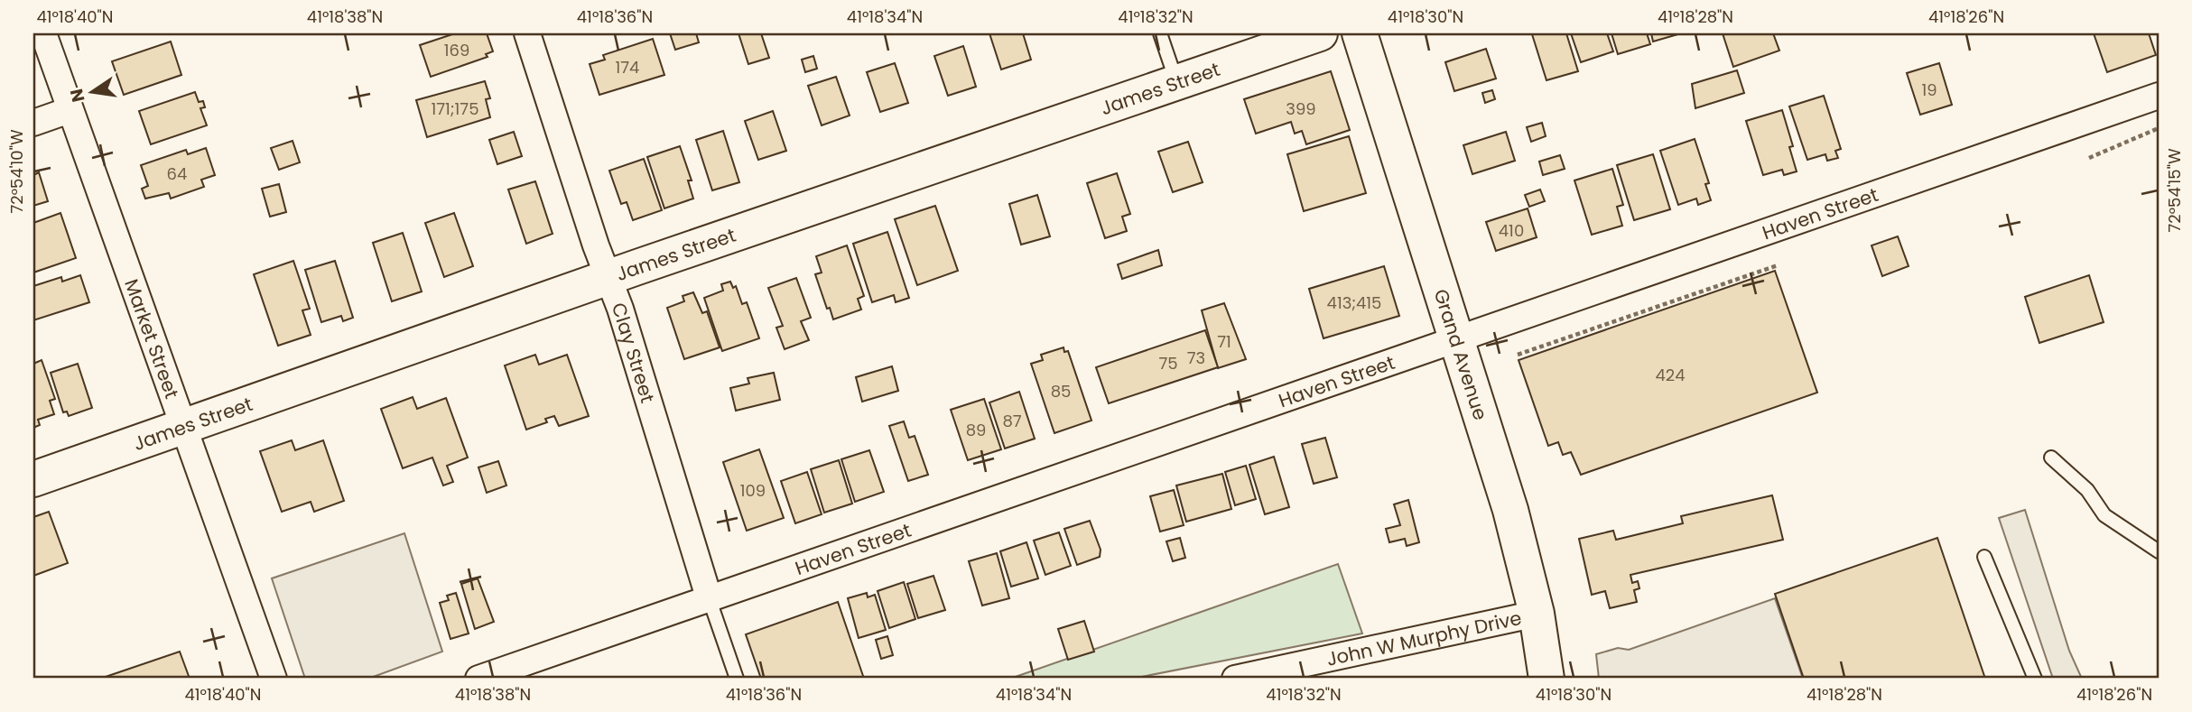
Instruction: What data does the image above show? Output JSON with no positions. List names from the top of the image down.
{
  "streets": {
    "street": [
      "James Street",
      "Haven Street",
      "Market Street",
      "Clay Street",
      "Grand Avenue",
      "John W Murphy Drive"
    ]
  },
  "crossings": [
    ["James Street", "Market Street"],
    ["James Street", "Clay Street"],
    ["Haven Street", "Clay Street"],
    ["Haven Street", "Grand Avenue"],
    ["Grand Avenue", "John W Murphy Drive"]
  ],
  "house_numbers": [
    "169",
    "174",
    "19",
    "171;175",
    "399",
    "64",
    "410",
    "413;415",
    "71",
    "73",
    "75",
    "424",
    "85",
    "87",
    "89",
    "109"
  ],
  "north": "left",
  "coordinates": [
    "41°18'40\"N",
    "41°18'38\"N",
    "41°18'36\"N",
    "41°18'34\"N",
    "41°18'32\"N",
    "41°18'30\"N",
    "41°18'28\"N",
    "41°18'26\"N",
    "72°54'10\"W",
    "72°54'15\"W"
  ]
}
